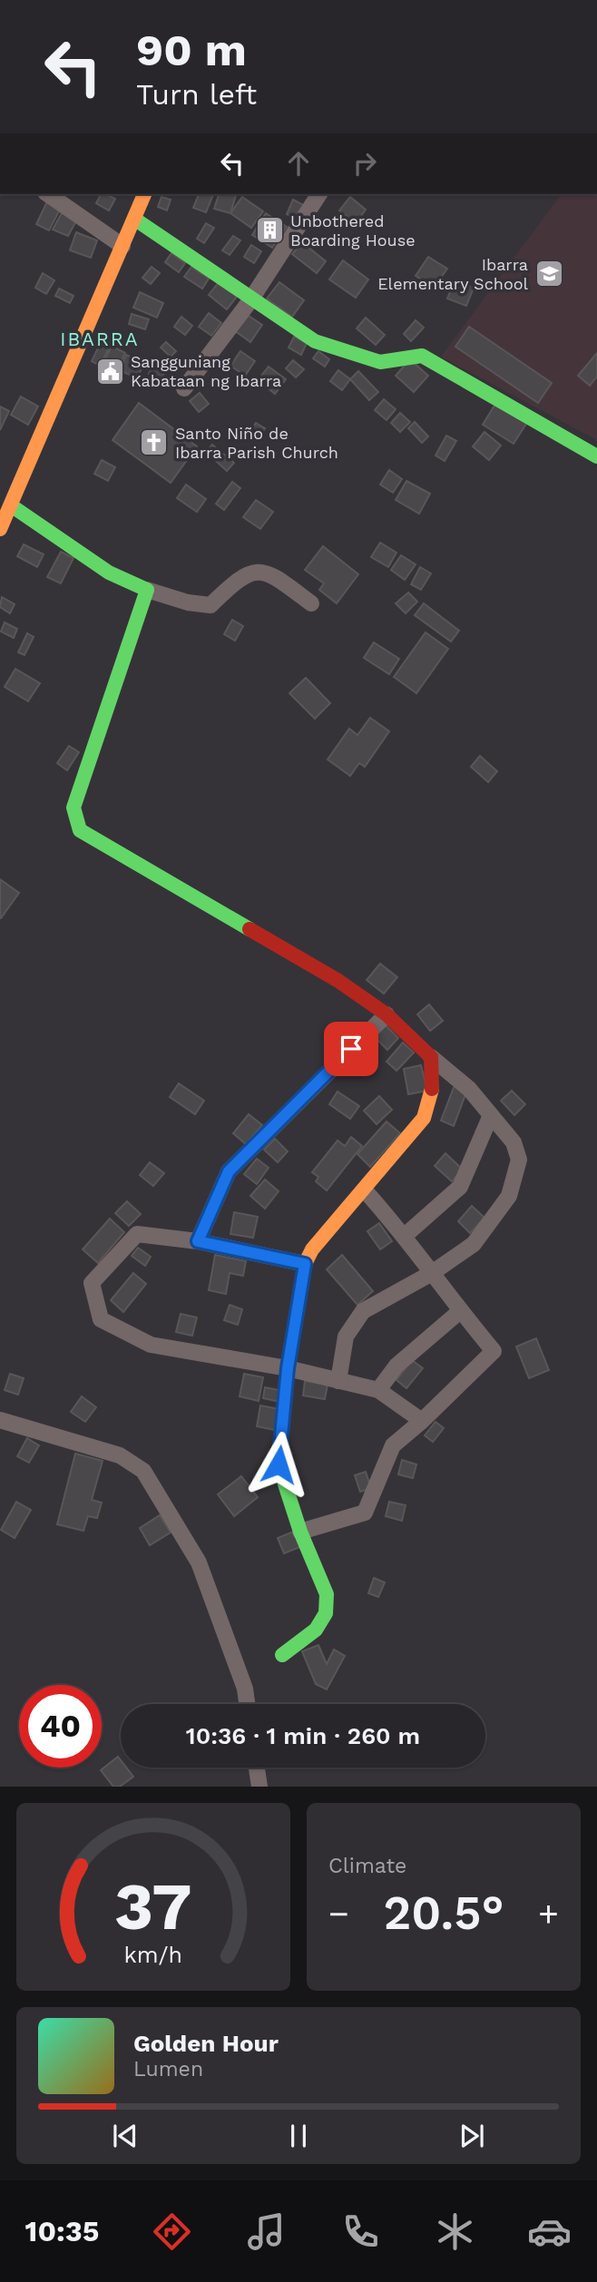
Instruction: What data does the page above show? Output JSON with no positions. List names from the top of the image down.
{
  "districts": ["IBARRA"],
  "places": {
    "building": ["Unbothered Boarding House"],
    "school or university": ["Ibarra Elementary School"],
    "public building": ["Sangguniang Kabataan ng Ibarra"],
    "church": ["Santo Niño de Ibarra Parish Church"]
  },
  "page": {
    "turn": ["90 m", "Turn left"],
    "limit": "40",
    "trip": "10:36 · 1 min · 260 m",
    "tile": "Climate",
    "heat": ["−", "20.5°", "+"],
    "song": ["Golden Hour", "Lumen"],
    "tabs": "10:35",
    "gauge": ["37", "km/h"]
  }
}
